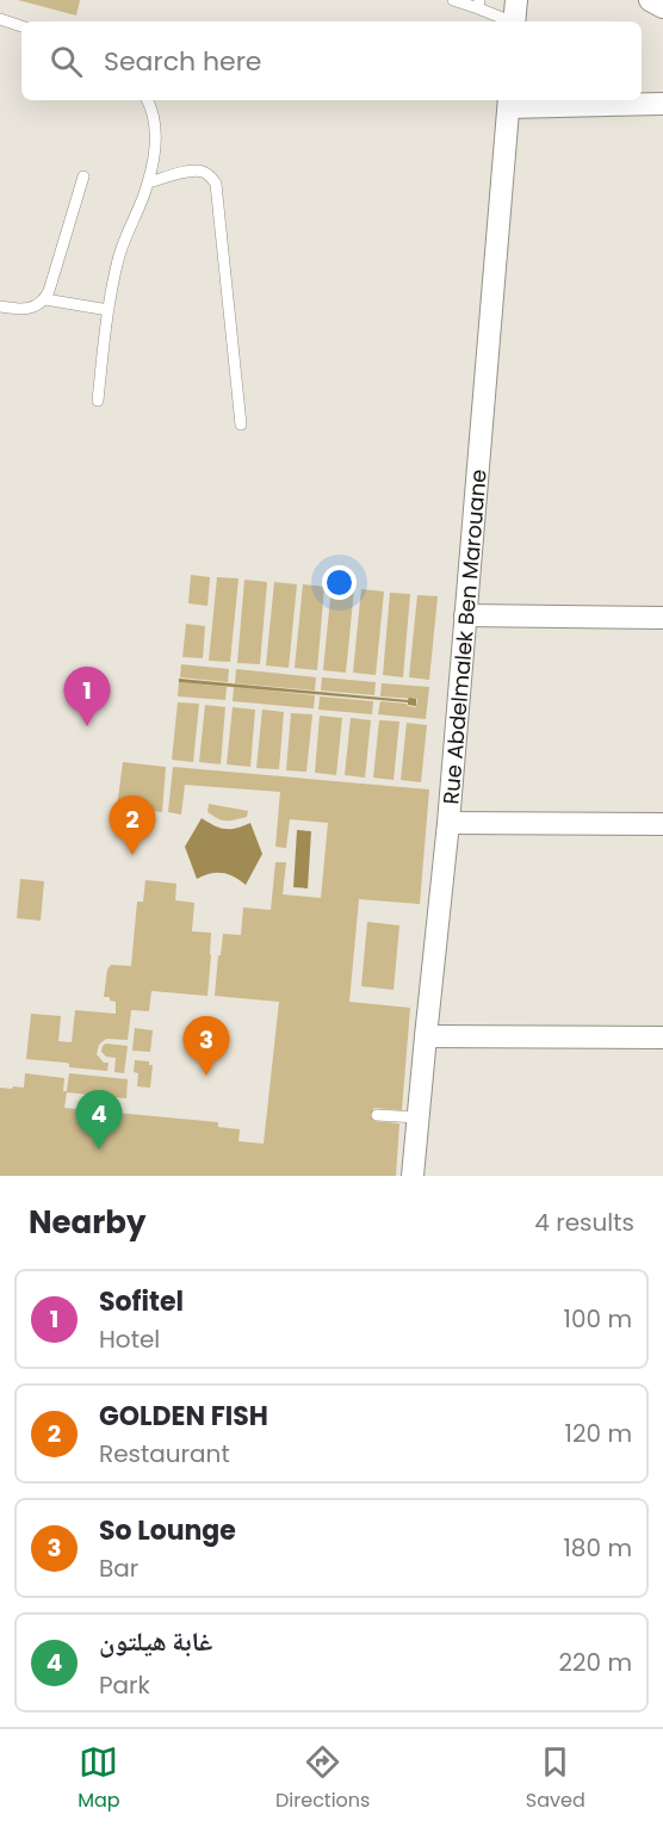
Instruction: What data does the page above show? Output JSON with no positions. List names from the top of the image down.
{
  "streets": {
    "street": ["Rue Abdelmalek Ben Marouane"]
  },
  "page": {
    "search": "Search here",
    "pins": [
      "1",
      "2",
      "3",
      "4"
    ],
    "heading": ["Nearby", "4 results"],
    "list": [
      {
        "mark": "1",
        "name": "Sofitel",
        "note": "Hotel",
        "value": "100 m"
      },
      {
        "mark": "2",
        "name": "GOLDEN FISH",
        "note": "Restaurant",
        "value": "120 m"
      },
      {
        "mark": "3",
        "name": "So Lounge",
        "note": "Bar",
        "value": "180 m"
      },
      {
        "mark": "4",
        "name": "غابة هيلتون",
        "note": "Park",
        "value": "220 m"
      }
    ],
    "nav": ["Map", "Directions", "Saved"]
  }
}
